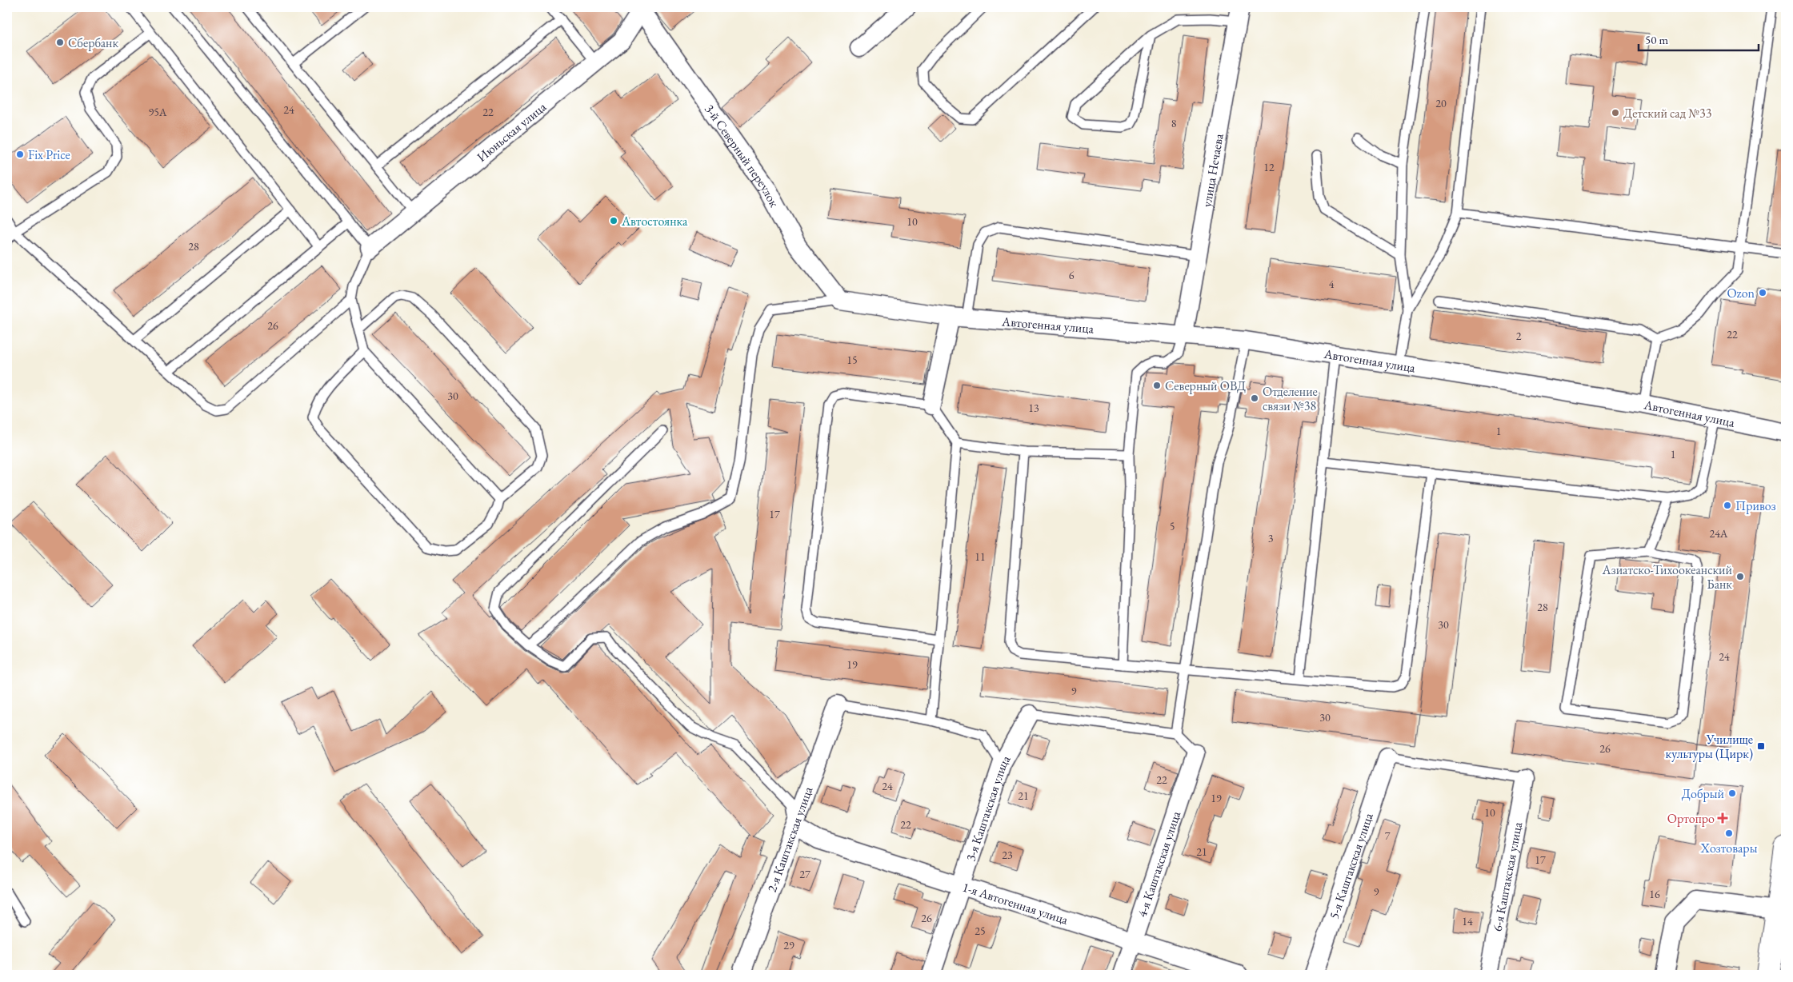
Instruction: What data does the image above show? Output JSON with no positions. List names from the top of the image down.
{
  "streets": {
    "street": [
      "Июньская улица",
      "3-й Северный переулок",
      "улица Нечаева",
      "Автогенная улица",
      "3-я Каштакская улица",
      "2-я Каштакская улица",
      "4-я Каштакская улица",
      "5-я Каштакская улица",
      "6-я Каштакская улица",
      "1-я Автогенная улица"
    ]
  },
  "crossings": [
    ["Июньская улица", "3-й Северный переулок"],
    ["3-й Северный переулок", "Автогенная улица"],
    ["улица Нечаева", "Автогенная улица"],
    ["3-я Каштакская улица", "1-я Автогенная улица"],
    ["2-я Каштакская улица", "1-я Автогенная улица"],
    ["4-я Каштакская улица", "1-я Автогенная улица"]
  ],
  "places": {
    "other": [
      "Сбербанк",
      "Детский сад №33",
      "Fix Price",
      "Автостоянка",
      "Ozon",
      "Северный ОВД",
      "Отделение связи №38",
      "Привоз",
      "Азиатско-Тихоокеанский Банк",
      "Добрый",
      "Хозтовары"
    ],
    "transit": ["Училище культуры (Цирк)"],
    "health": ["Ортопро"]
  },
  "house_numbers": [
    "20",
    "24",
    "95А",
    "22",
    "8",
    "12",
    "10",
    "28",
    "6",
    "4",
    "26",
    "22",
    "2",
    "15",
    "30",
    "13",
    "1",
    "1",
    "17",
    "5",
    "24А",
    "3",
    "11",
    "28",
    "30",
    "24",
    "19",
    "9",
    "30",
    "26",
    "22",
    "24",
    "21",
    "19",
    "10",
    "22",
    "7",
    "21",
    "23",
    "17",
    "27",
    "9",
    "16",
    "26",
    "14",
    "25",
    "29"
  ],
  "scale_bar": "50 m"
}
